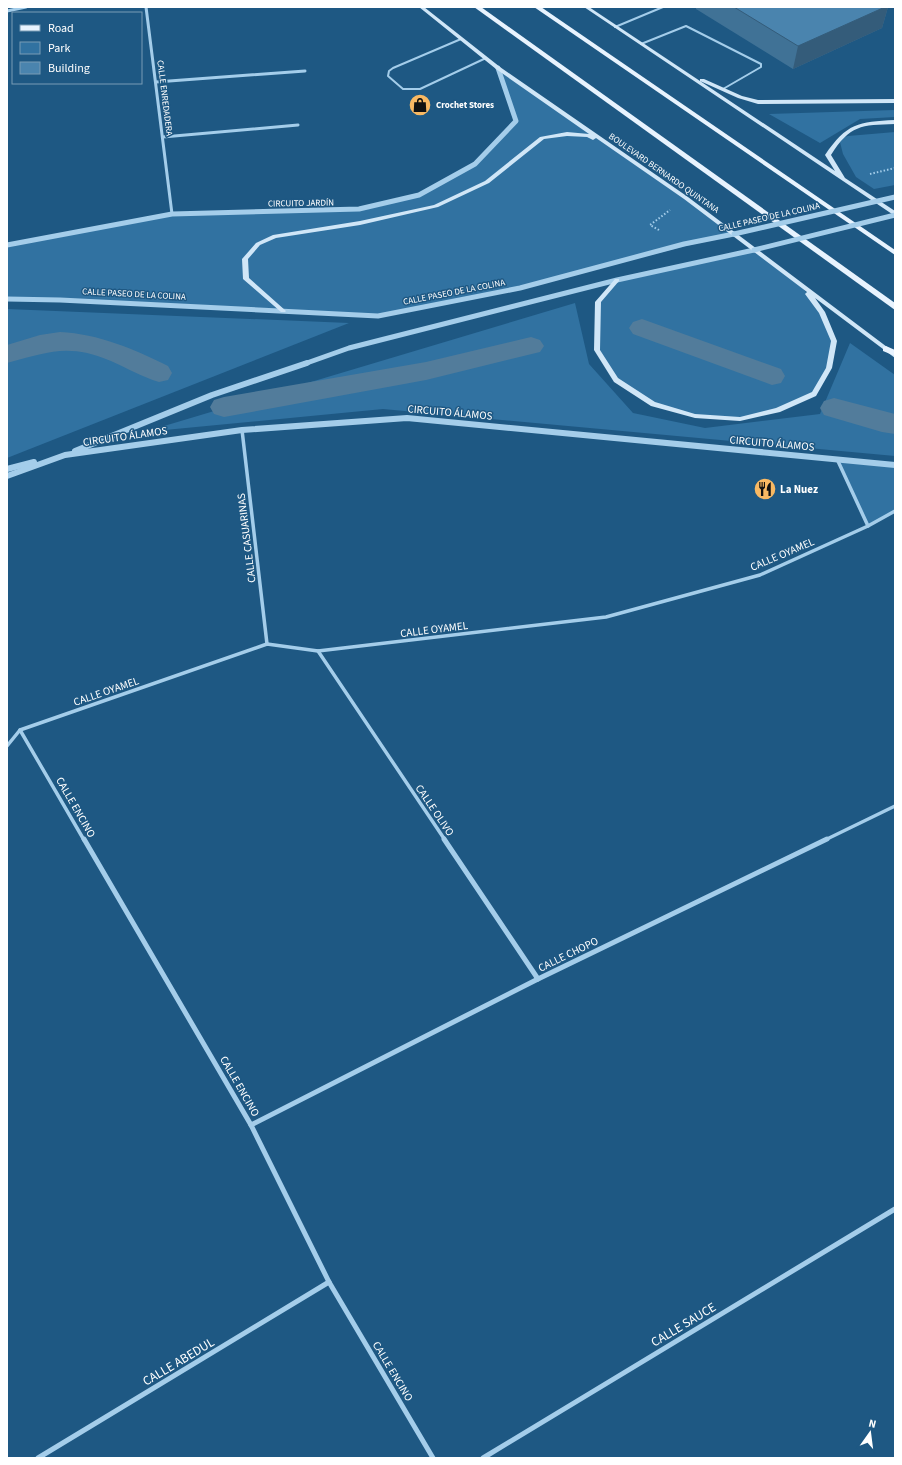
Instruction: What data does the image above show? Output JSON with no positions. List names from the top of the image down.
{
  "streets": {
    "main road": ["BOULEVARD BERNARDO QUINTANA"],
    "street": [
      "CALLE ENREDADERA",
      "CIRCUITO JARDÍN",
      "CALLE PASEO DE LA COLINA",
      "CIRCUITO ÁLAMOS",
      "CALLE CASUARINAS",
      "CALLE OYAMEL",
      "CALLE ENCINO",
      "CALLE OLIVO",
      "CALLE CHOPO",
      "CALLE SAUCE",
      "CALLE ABEDUL"
    ]
  },
  "crossings": [
    ["CALLE ENREDADERA", "CIRCUITO JARDÍN"],
    ["BOULEVARD BERNARDO QUINTANA", "CIRCUITO JARDÍN"],
    ["CIRCUITO ÁLAMOS", "CALLE CASUARINAS"],
    ["CALLE CASUARINAS", "CALLE OYAMEL"],
    ["CALLE OYAMEL", "CALLE ENCINO"],
    ["CALLE OYAMEL", "CALLE OLIVO"],
    ["CALLE ENCINO", "CALLE CHOPO"],
    ["CALLE ENCINO", "CALLE ABEDUL"],
    ["CALLE OLIVO", "CALLE CHOPO"]
  ],
  "places": {
    "shop": ["Crochet Stores"],
    "restaurant": ["La Nuez"]
  },
  "legend": ["Road", "Park", "Building"],
  "north": "top"
}
